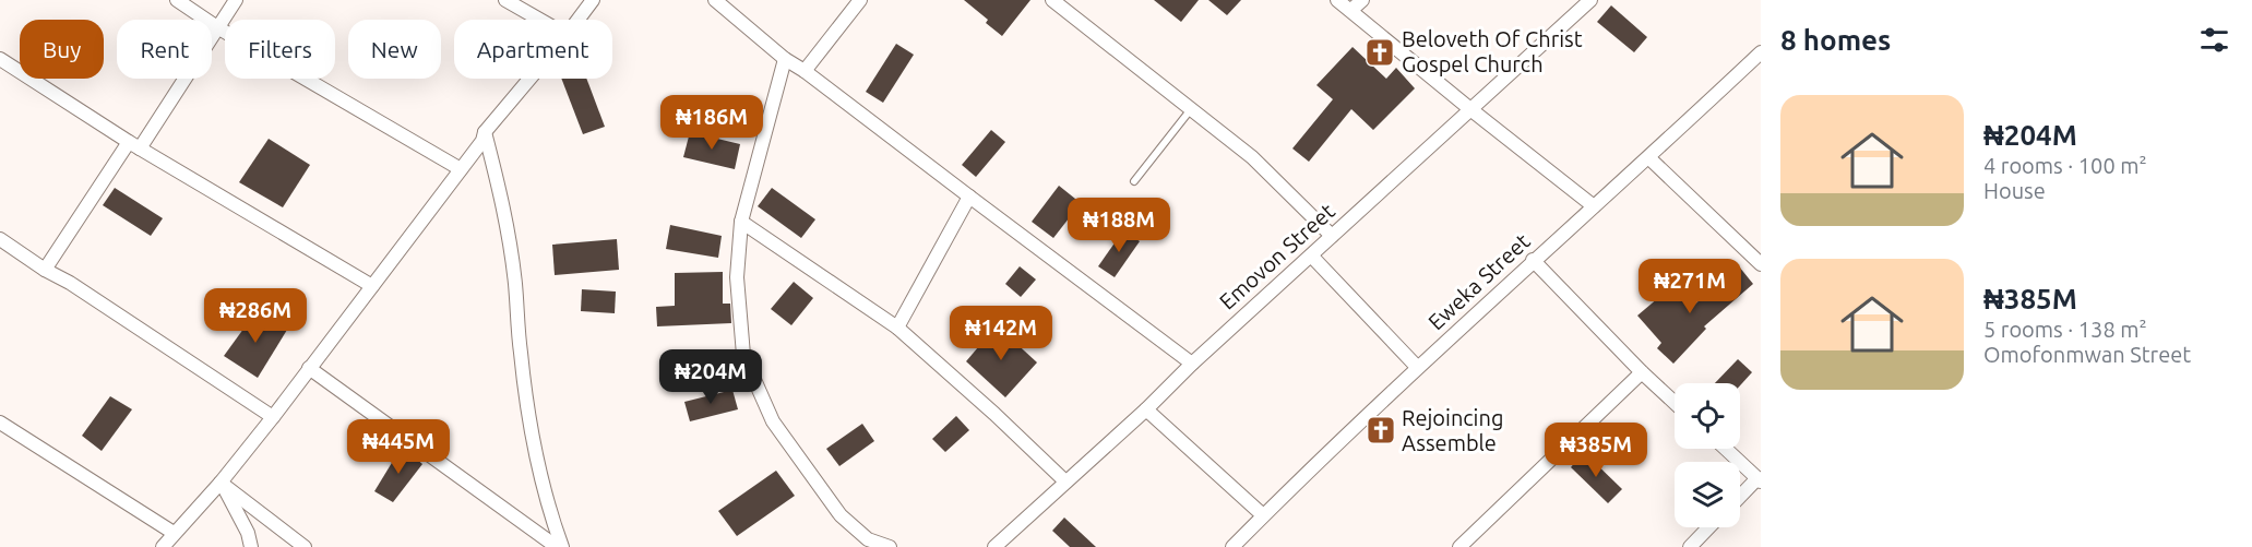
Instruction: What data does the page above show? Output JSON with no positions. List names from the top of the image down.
{
  "streets": {
    "street": ["Emovon Street", "Eweka Street"]
  },
  "places": {
    "church": ["Beloveth Of Christ Gospel Church", "Rejoincing Assemble"]
  },
  "page": {
    "heading": "8 homes",
    "chip": [
      "Buy",
      "Rent",
      "Filters",
      "New",
      "Apartment"
    ],
    "list": [
      {
        "name": "₦204M",
        "note": "4 rooms · 100 m² · House"
      },
      {
        "name": "₦385M",
        "note": "5 rooms · 138 m² · Omofonmwan Street"
      }
    ],
    "price": [
      "₦186M",
      "₦188M",
      "₦271M",
      "₦286M",
      "₦142M",
      "₦204M",
      "₦445M",
      "₦385M"
    ]
  }
}
